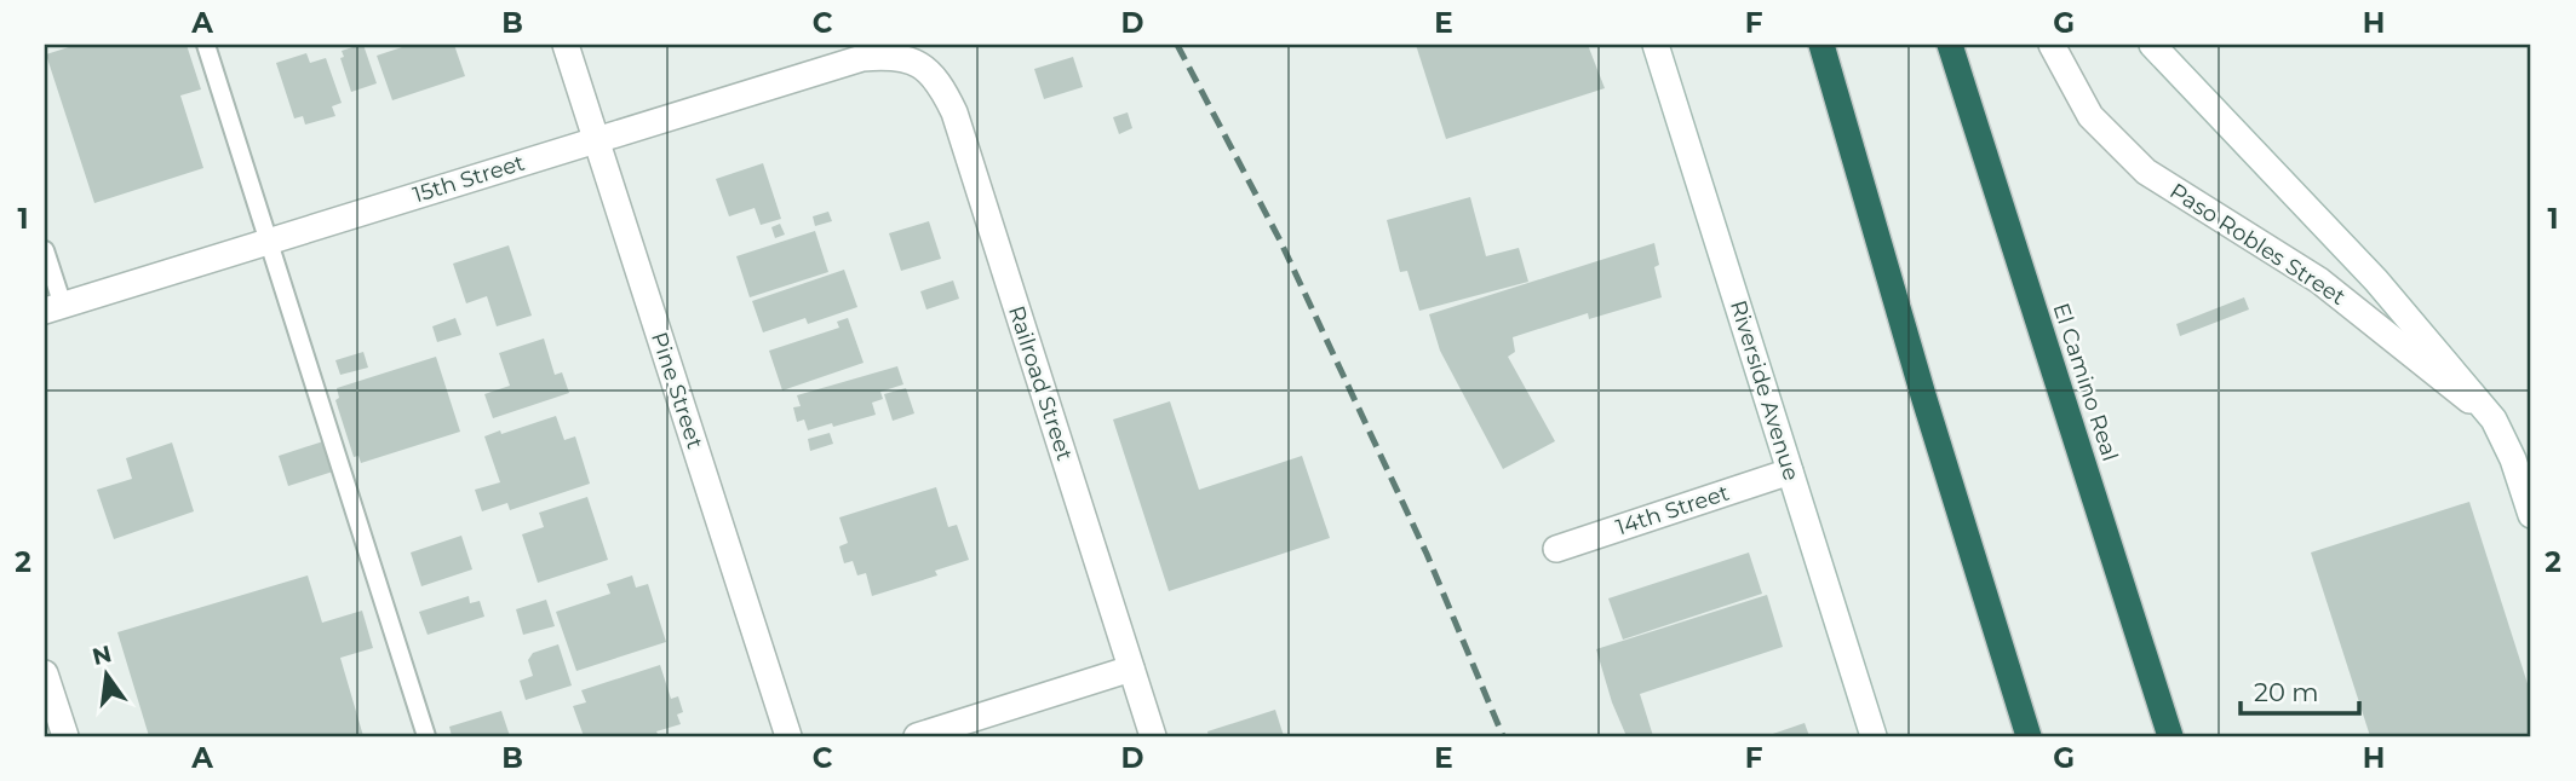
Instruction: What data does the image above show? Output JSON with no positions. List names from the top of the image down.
{
  "streets": {
    "highway": ["El Camino Real"],
    "street": [
      "15th Street",
      "Paso Robles Street",
      "Railroad Street",
      "Pine Street",
      "Riverside Avenue",
      "14th Street"
    ]
  },
  "crossings": [
    ["15th Street", "Railroad Street"],
    ["15th Street", "Pine Street"],
    ["Riverside Avenue", "14th Street"]
  ],
  "scale_bar": "20 m",
  "north": "top",
  "grid": {
    "columns": [
      "A",
      "B",
      "C",
      "D",
      "E",
      "F",
      "G",
      "H"
    ],
    "rows": ["1", "2"]
  }
}
